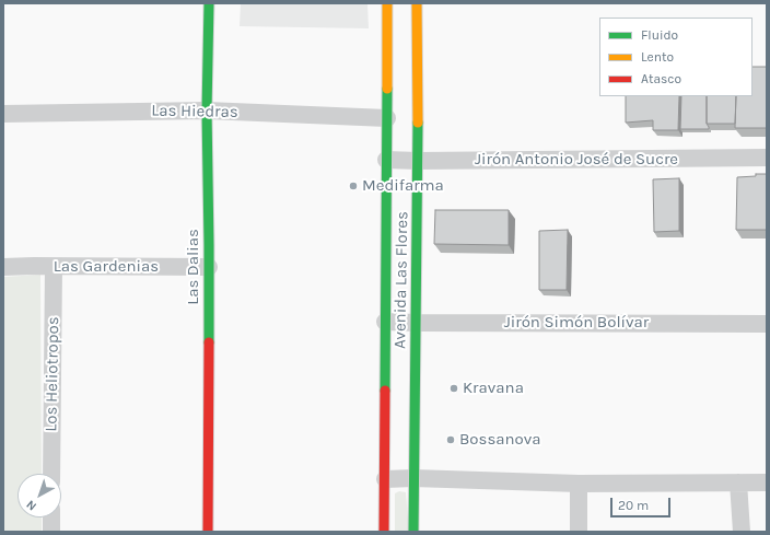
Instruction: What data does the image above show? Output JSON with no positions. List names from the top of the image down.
{
  "streets": {
    "street": [
      "Las Hiedras",
      "Jirón Antonio José de Sucre",
      "Las Gardenias",
      "Las Dalias",
      "Avenida Las Flores",
      "Jirón Simón Bolívar",
      "Los Heliotropos"
    ]
  },
  "crossings": [
    ["Las Hiedras", "Las Dalias"],
    ["Las Hiedras", "Avenida Las Flores"],
    ["Jirón Antonio José de Sucre", "Avenida Las Flores"],
    ["Las Gardenias", "Las Dalias"],
    ["Las Gardenias", "Los Heliotropos"],
    ["Avenida Las Flores", "Jirón Simón Bolívar"]
  ],
  "places": ["Medifarma", "Kravana", "Bossanova"],
  "legend": ["Fluido", "Lento", "Atasco"],
  "scale_bar": "20 m",
  "north": "bottom left"
}
